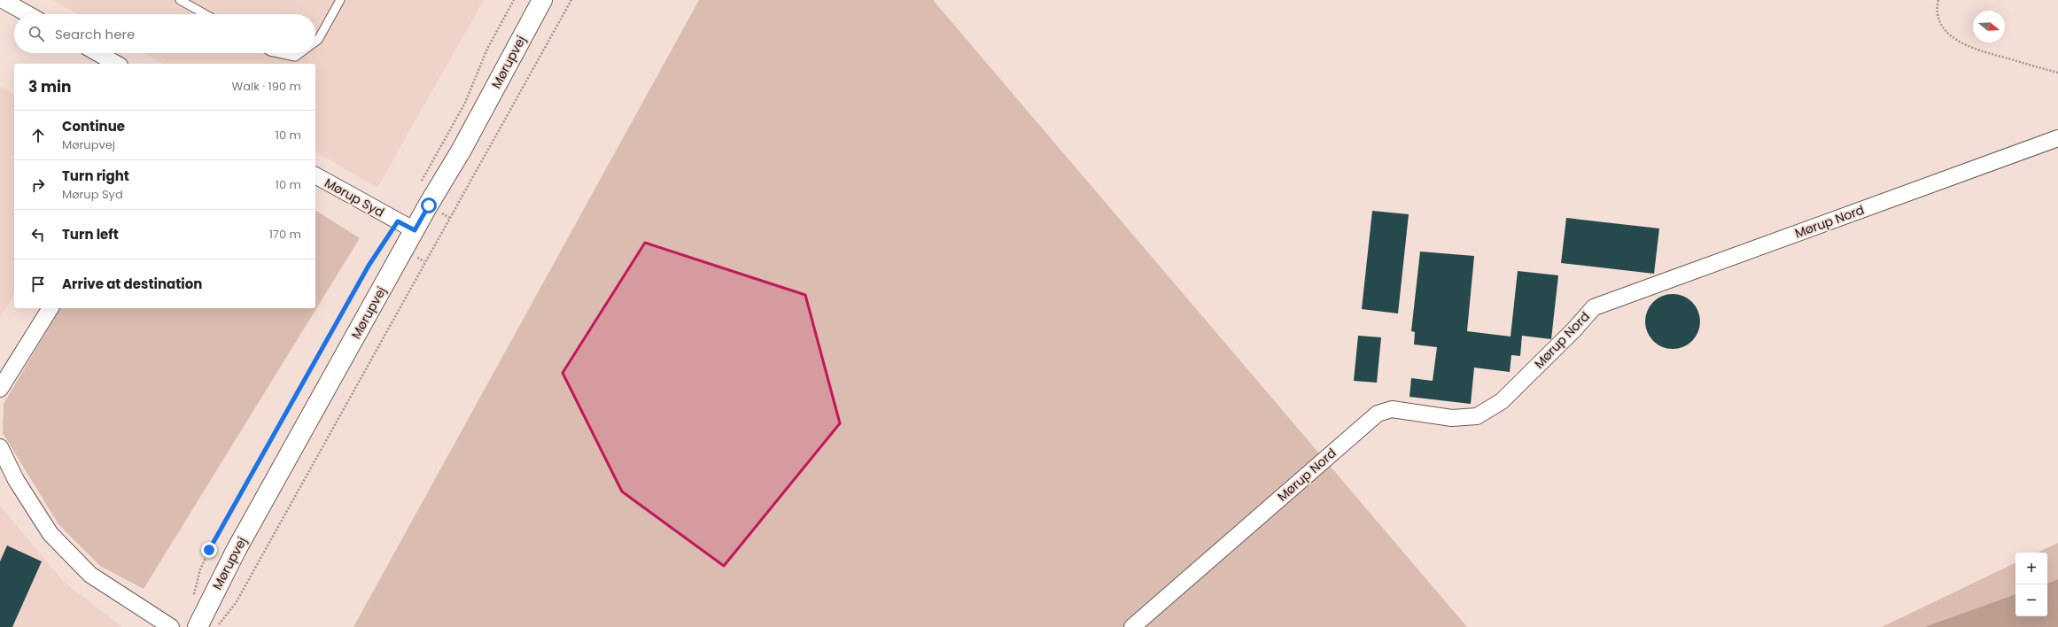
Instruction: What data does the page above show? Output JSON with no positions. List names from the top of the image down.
{
  "streets": {
    "street": ["Mørupvej", "Mørup Syd", "Mørup Nord"]
  },
  "crossings": [
    ["Mørupvej", "Mørup Syd"]
  ],
  "north": "right",
  "page": {
    "search": "Search here",
    "heading": ["3 min", "Walk · 190 m"],
    "list": [
      ["Continue", "Mørupvej", "10 m"],
      ["Turn right", "Mørup Syd", "10 m"],
      ["Turn left", "170 m"],
      "Arrive at destination"
    ],
    "map_buttons": ["+", "−"]
  }
}
